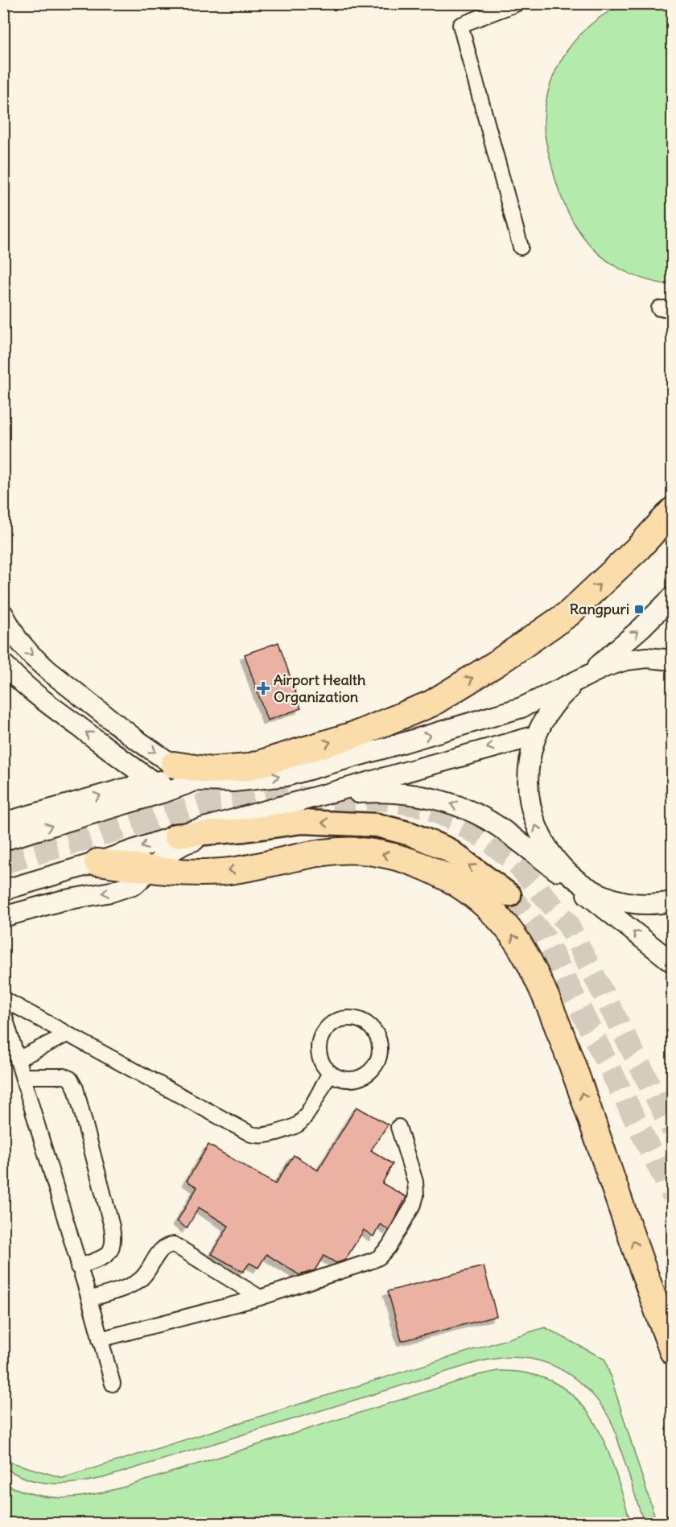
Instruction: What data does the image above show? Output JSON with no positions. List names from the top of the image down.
{
  "places": {
    "transit": ["Rangpuri"],
    "health": ["Airport Health Organization"]
  }
}
